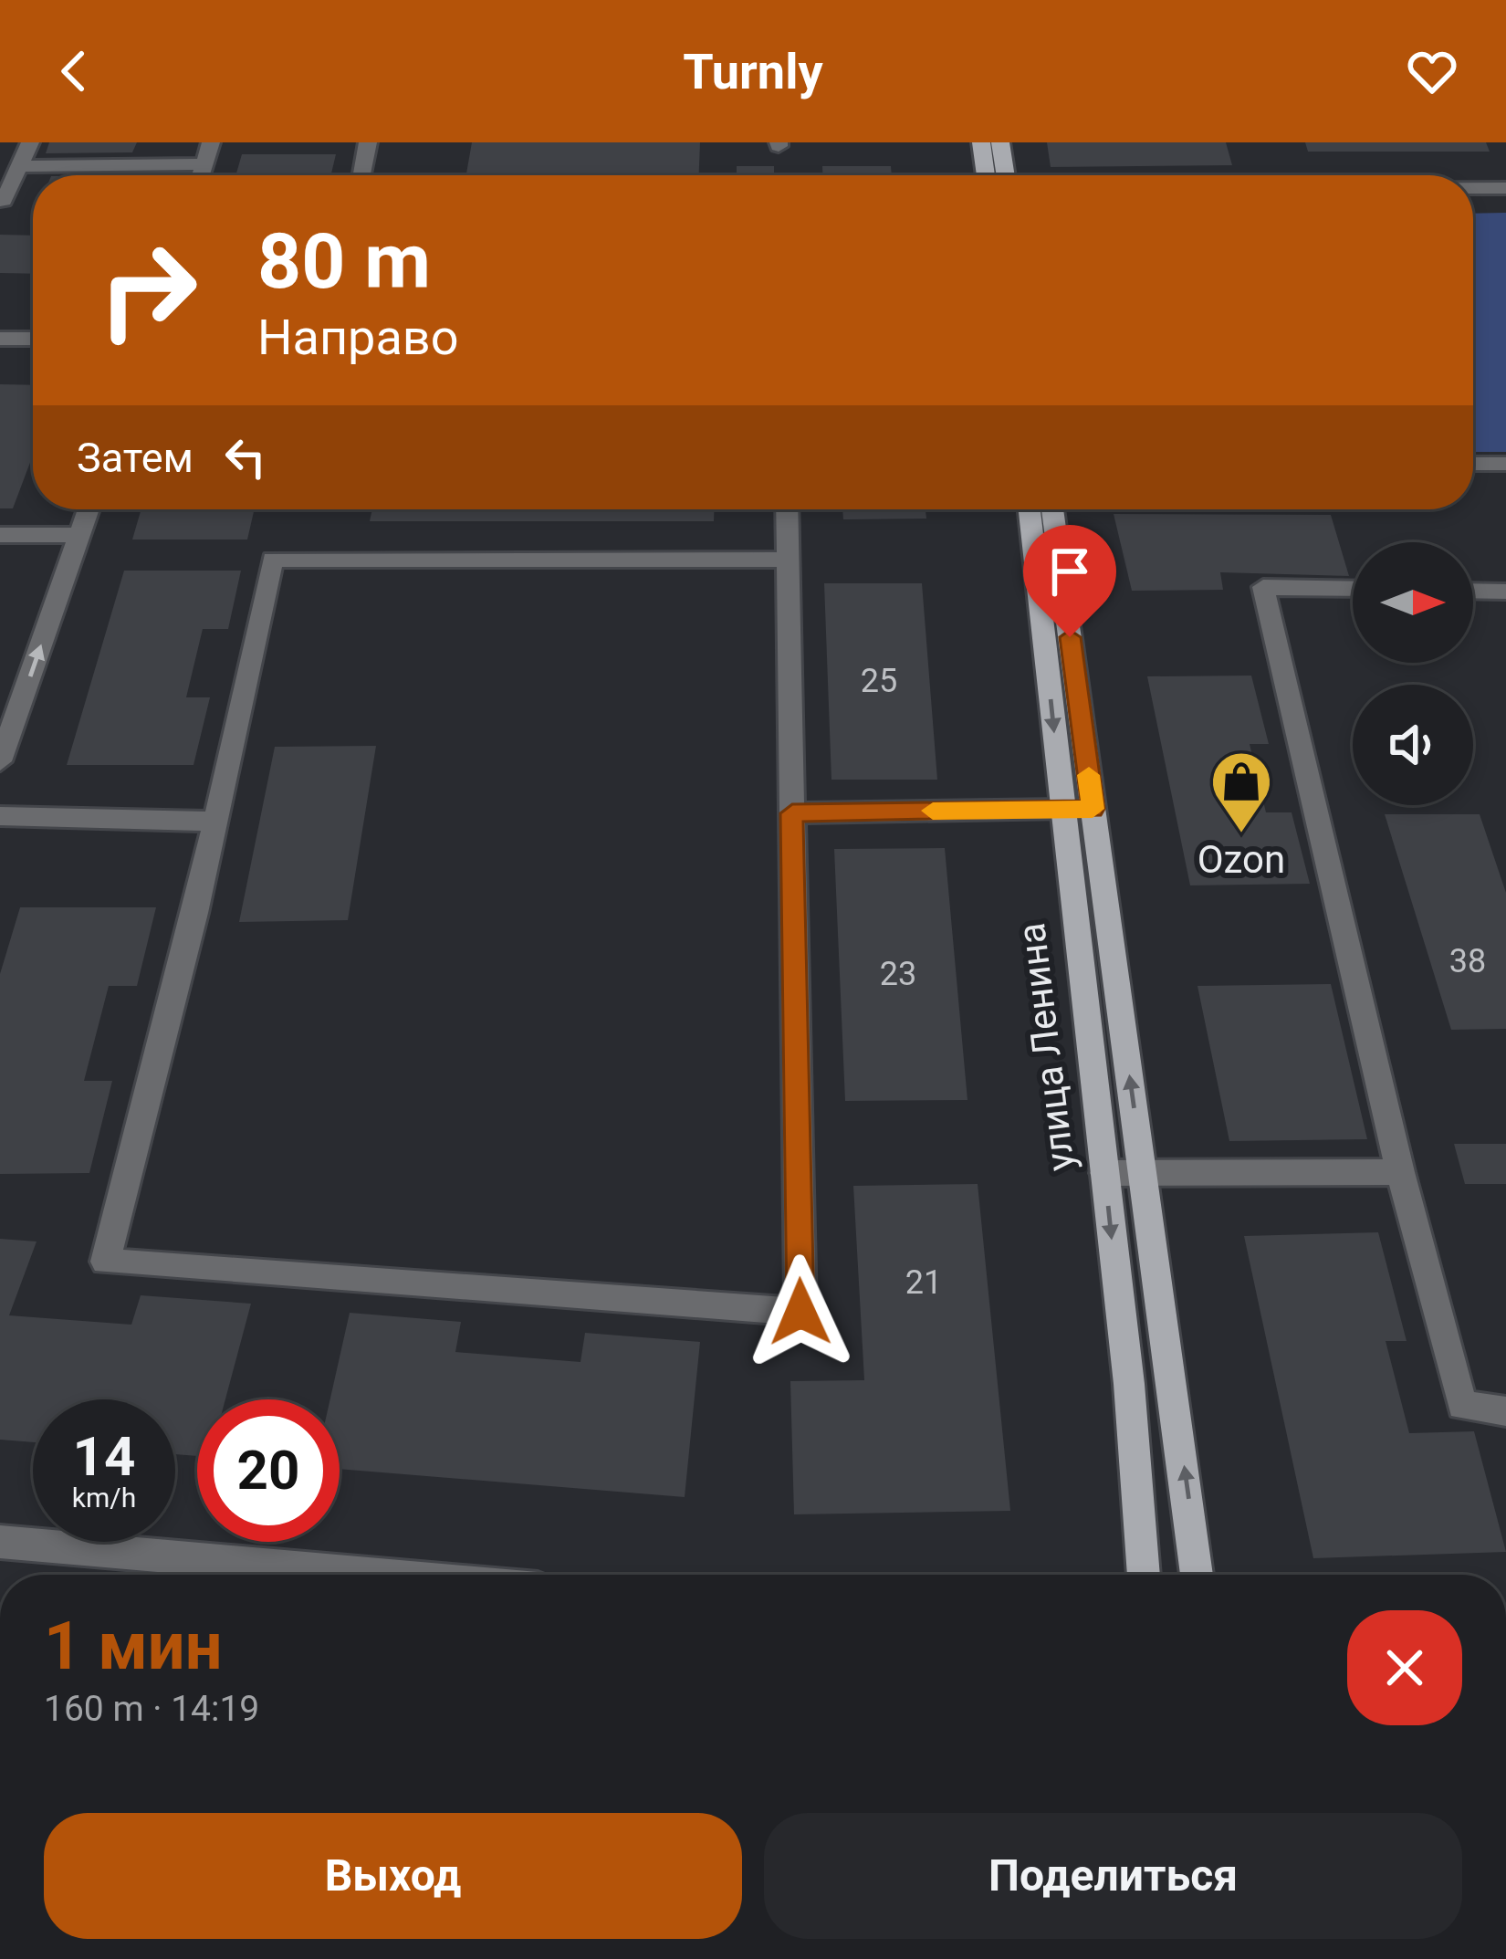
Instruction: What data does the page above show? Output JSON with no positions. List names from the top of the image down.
{
  "streets": {
    "main road": ["улица Ленина"]
  },
  "places": {
    "shop": ["Ozon"]
  },
  "house_numbers": [
    "25",
    "38",
    "23",
    "21"
  ],
  "north": "right",
  "page": {
    "header": "Turnly",
    "turn": ["80 m", "Направо"],
    "then": "Затем",
    "speed": "14 km/h",
    "limit": "20",
    "heading": ["1 мин", "160 m · 14:19"],
    "buttons": ["Выход", "Поделиться"]
  }
}
